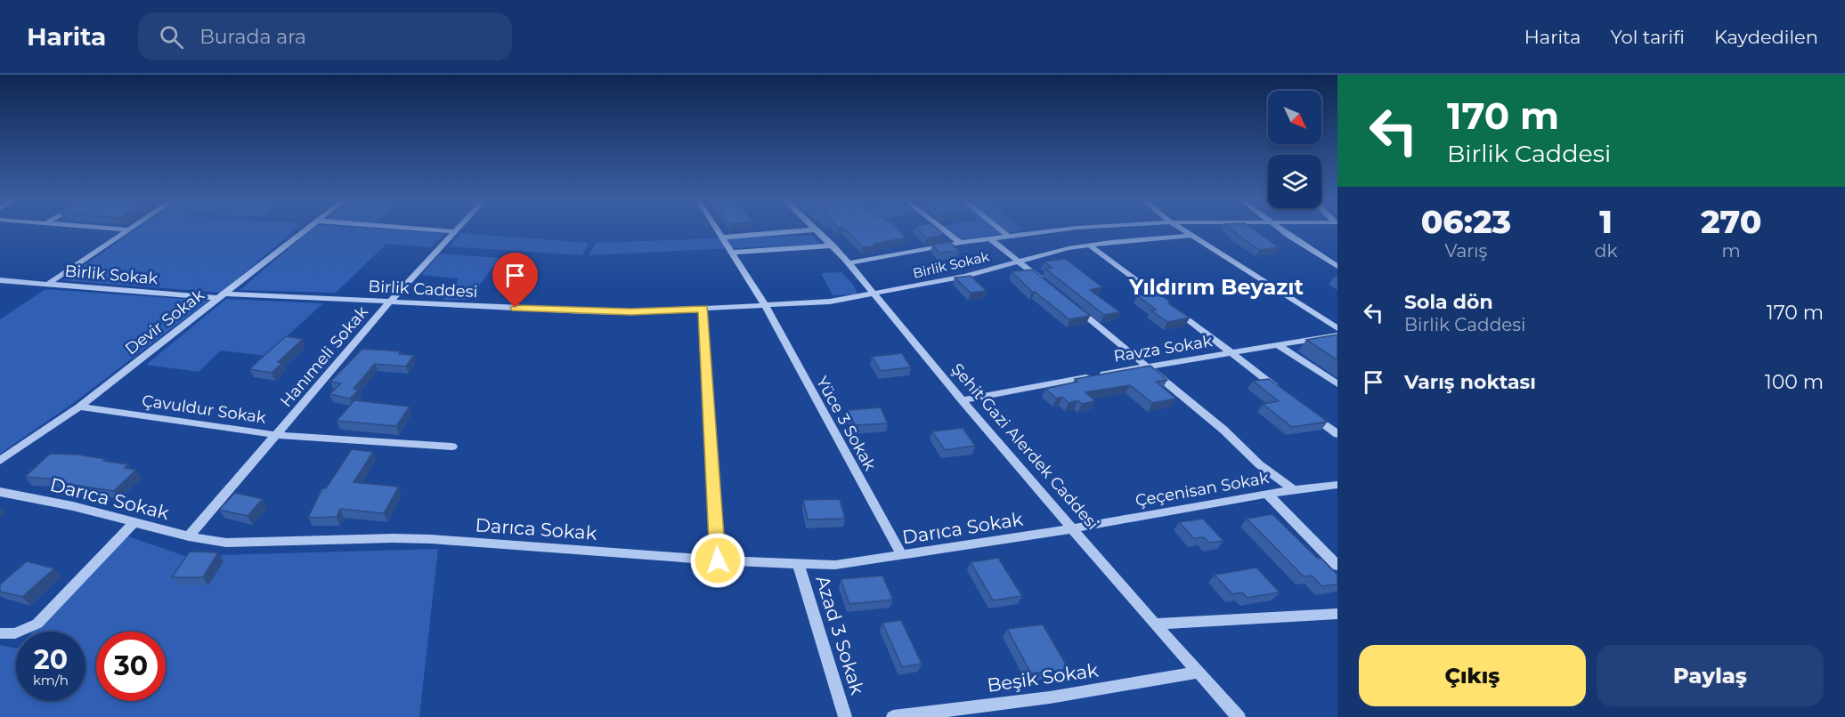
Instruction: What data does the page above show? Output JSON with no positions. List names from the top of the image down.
{
  "streets": {
    "street": [
      "Birlik Sokak",
      "Birlik Caddesi",
      "Devir Sokak",
      "Ravza Sokak",
      "Hanımeli Sokak",
      "Çavuldur Sokak",
      "Yüce 3 Sokak",
      "Şehit Gazi Alerdek Caddesi",
      "Çeçenisan Sokak",
      "Darıca Sokak",
      "Azad 3 Sokak",
      "Beşik Sokak"
    ]
  },
  "crossings": [
    ["Birlik Sokak", "Birlik Caddesi"],
    ["Birlik Sokak", "Devir Sokak"],
    ["Birlik Sokak", "Şehit Gazi Alerdek Caddesi"],
    ["Birlik Caddesi", "Devir Sokak"],
    ["Birlik Caddesi", "Hanımeli Sokak"],
    ["Birlik Caddesi", "Yüce 3 Sokak"],
    ["Birlik Caddesi", "Şehit Gazi Alerdek Caddesi"],
    ["Devir Sokak", "Çavuldur Sokak"],
    ["Ravza Sokak", "Şehit Gazi Alerdek Caddesi"],
    ["Hanımeli Sokak", "Çavuldur Sokak"],
    ["Hanımeli Sokak", "Darıca Sokak"],
    ["Yüce 3 Sokak", "Darıca Sokak"],
    ["Şehit Gazi Alerdek Caddesi", "Çeçenisan Sokak"],
    ["Şehit Gazi Alerdek Caddesi", "Darıca Sokak"],
    ["Şehit Gazi Alerdek Caddesi", "Beşik Sokak"],
    ["Çeçenisan Sokak", "Darıca Sokak"],
    ["Darıca Sokak", "Azad 3 Sokak"]
  ],
  "districts": ["Yıldırım Beyazıt"],
  "north": "bottom right",
  "page": {
    "header": "Harita",
    "search": "Burada ara",
    "nav": ["Harita", "Yol tarifi", "Kaydedilen"],
    "turn": ["170 m", "Birlik Caddesi"],
    "eta": [
      "06:23",
      "Varış",
      "1",
      "dk",
      "270",
      "m"
    ],
    "list": [
      {
        "name": "Sola dön",
        "note": "Birlik Caddesi",
        "value": "170 m"
      },
      {
        "name": "Varış noktası",
        "value": "100 m"
      }
    ],
    "speed": "20 km/h",
    "limit": "30",
    "buttons": ["Çıkış", "Paylaş"]
  }
}
